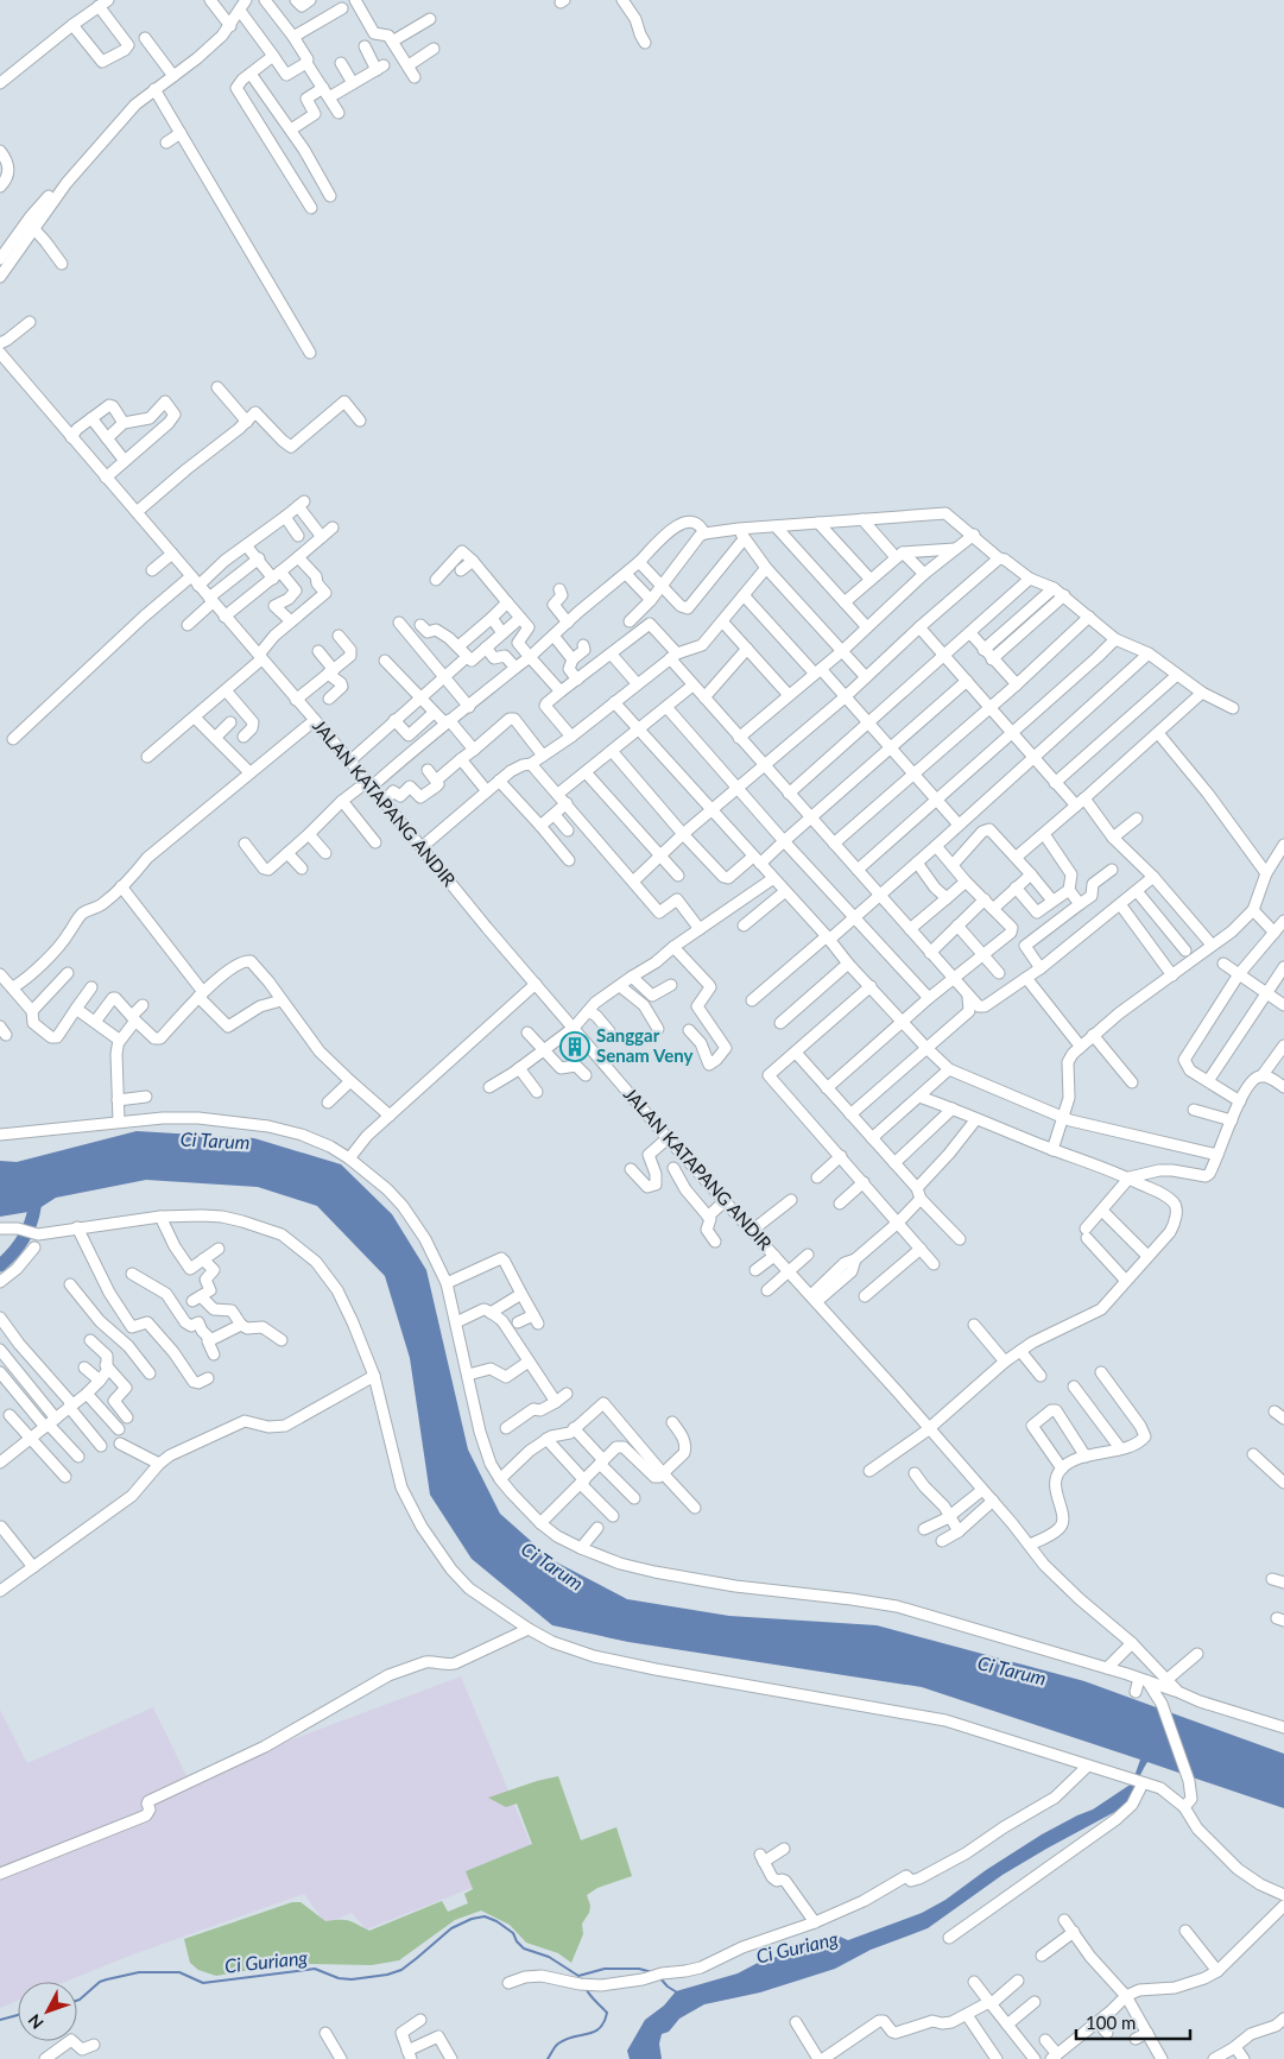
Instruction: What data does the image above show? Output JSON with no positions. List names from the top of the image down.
{
  "streets": {
    "street": ["JALAN KATAPANG ANDIR"]
  },
  "water": ["Ci Tarum", "Ci Guriang"],
  "places": {
    "building": ["Sanggar Senam Veny"]
  },
  "scale_bar": "100 m",
  "north": "bottom left"
}
